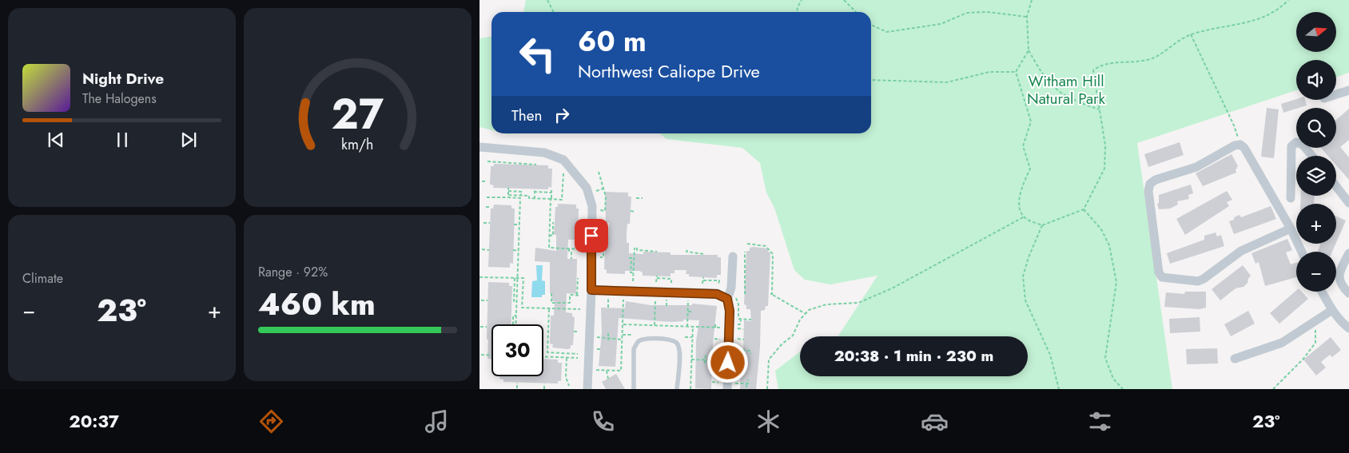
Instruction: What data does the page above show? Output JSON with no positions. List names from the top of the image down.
{
  "parks": ["Witham Hill Natural Park"],
  "north": "right",
  "page": {
    "map_buttons": ["+", "−"],
    "turn": ["60 m", "Northwest Caliope Drive"],
    "song": ["Night Drive", "The Halogens"],
    "then": "Then",
    "tile": [
      "Climate",
      ["Range · 92%", "460 km"]
    ],
    "heat": ["−", "23°", "+"],
    "limit": "30",
    "trip": "20:38 · 1 min · 230 m",
    "tabs": ["20:37", "23°"],
    "gauge": ["27", "km/h"]
  }
}
